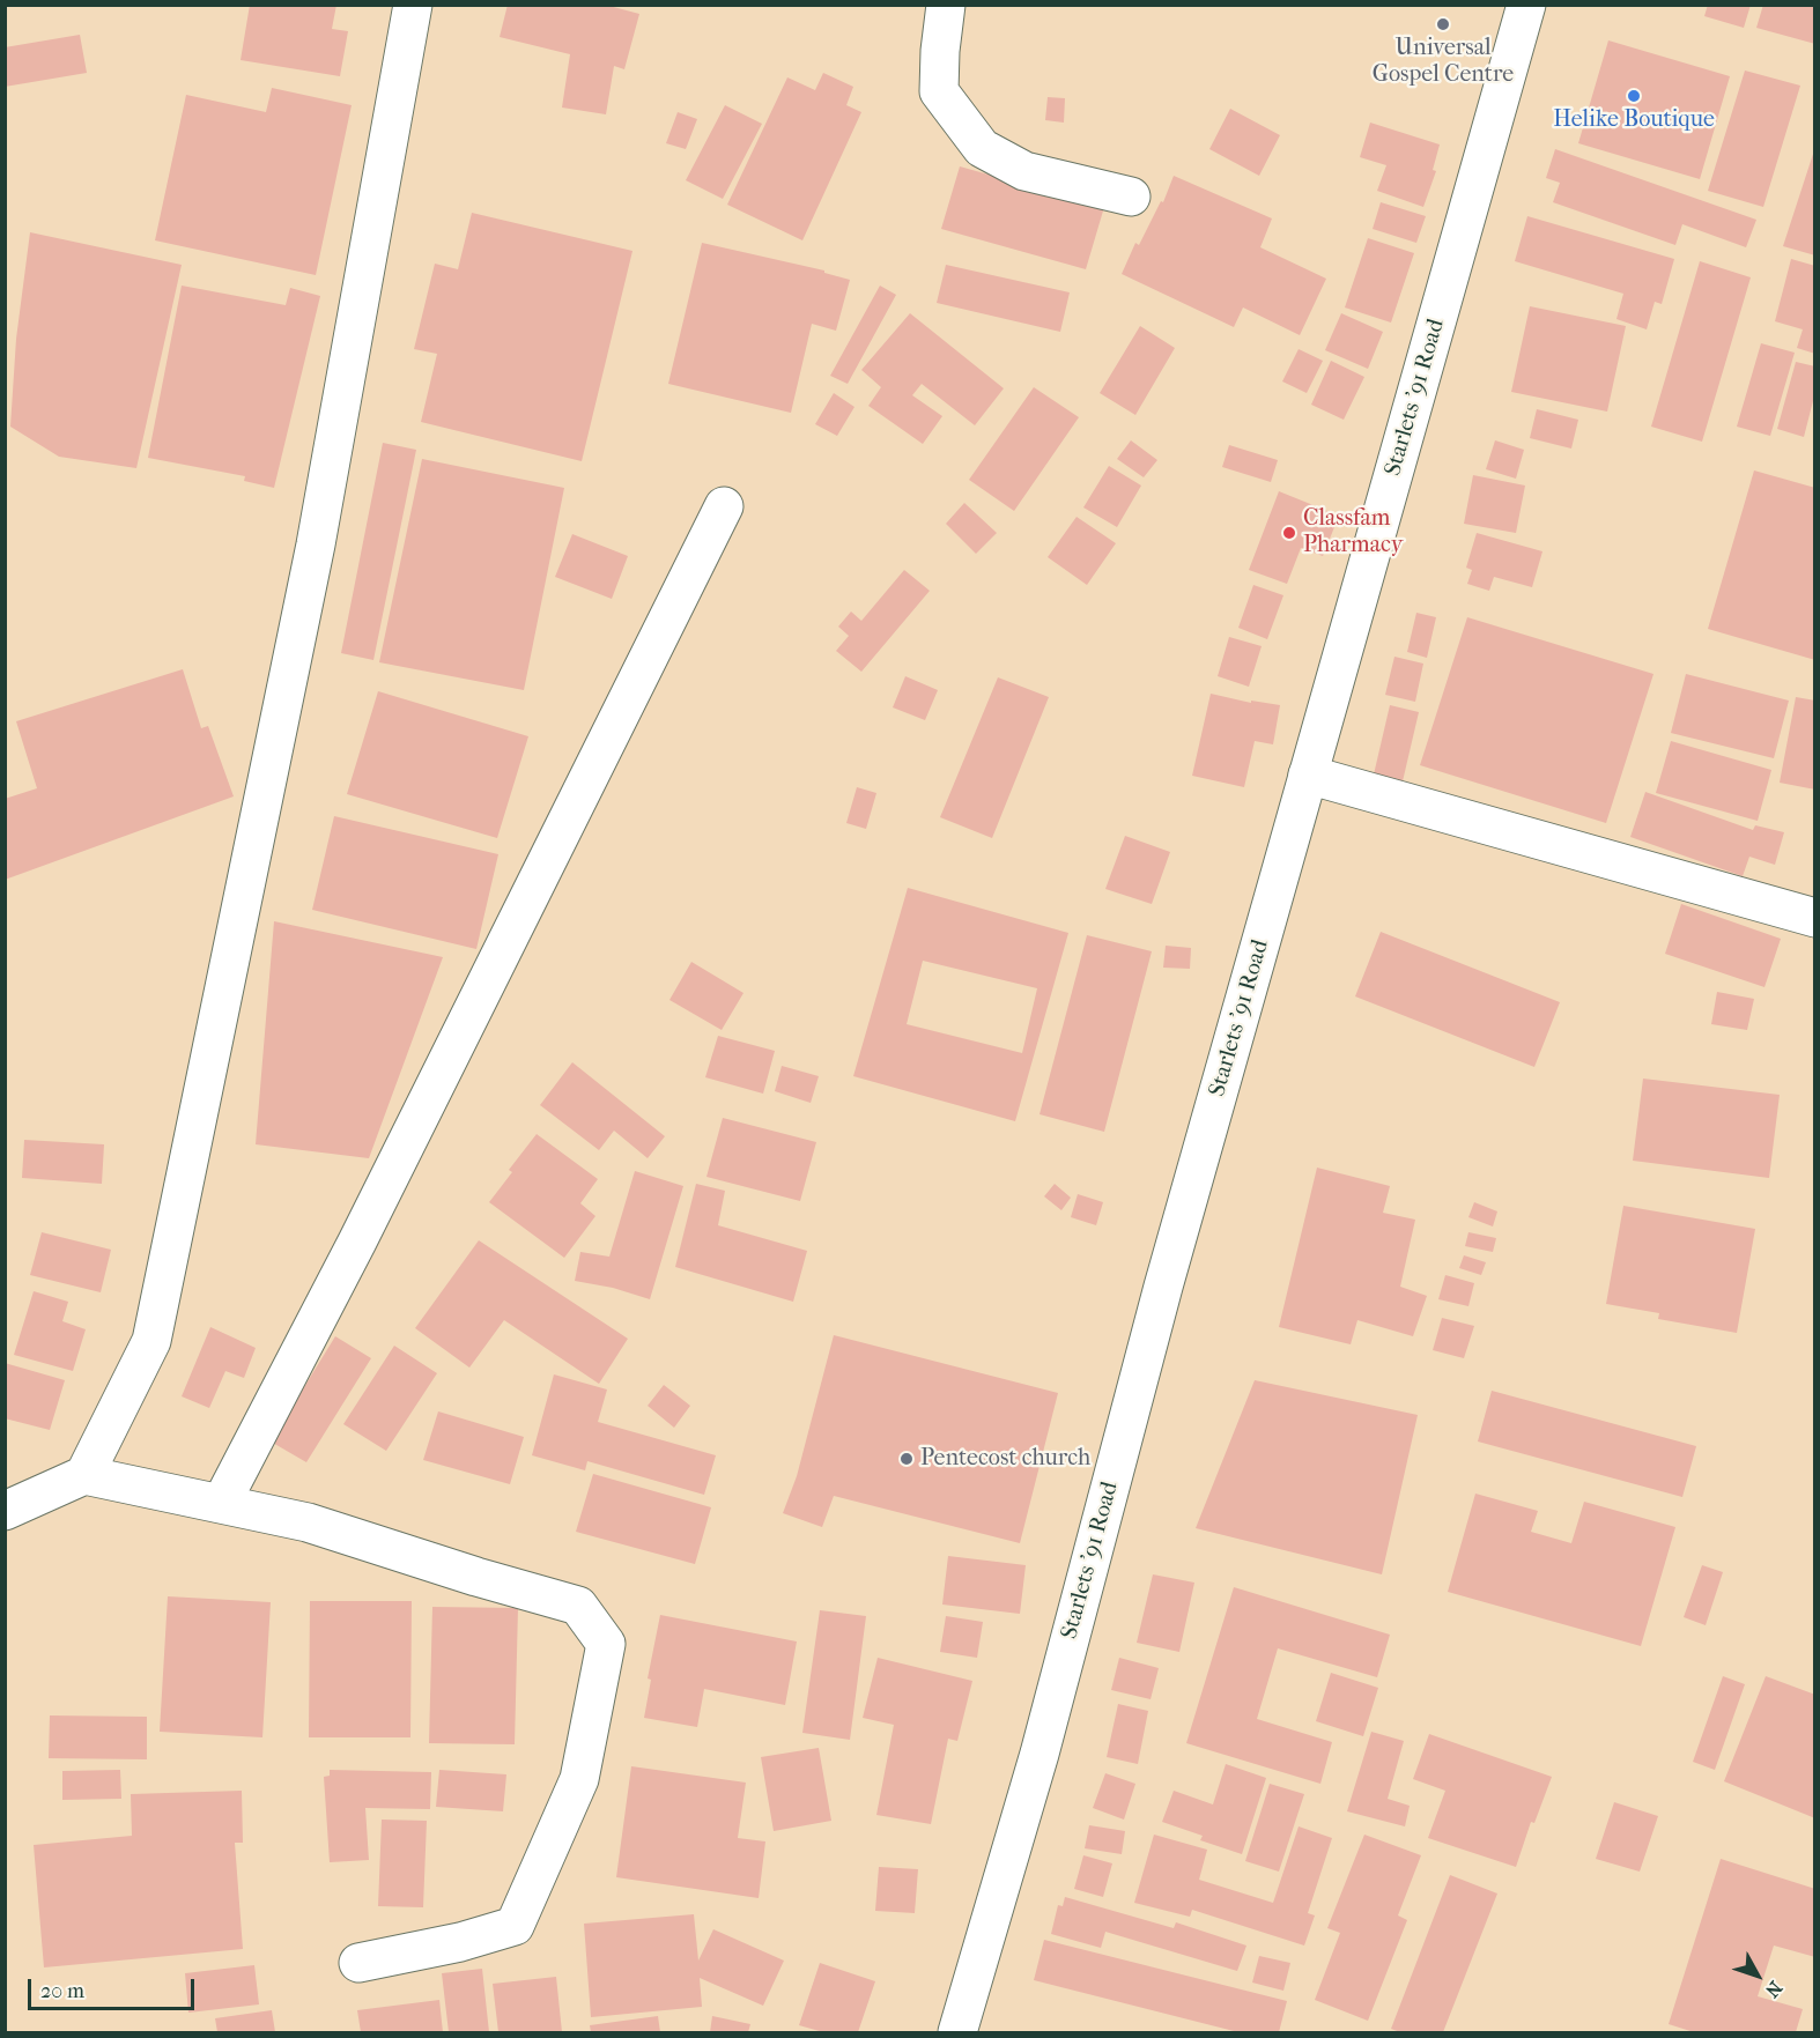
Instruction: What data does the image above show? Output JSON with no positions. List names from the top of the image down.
{
  "streets": {
    "street": ["Starlets '91 Road"]
  },
  "places": [
    "Universal Gospel Centre",
    "Helike Boutique",
    "Classfam Pharmacy",
    "Pentecost church"
  ],
  "scale_bar": "20 m",
  "north": "bottom right"
}
